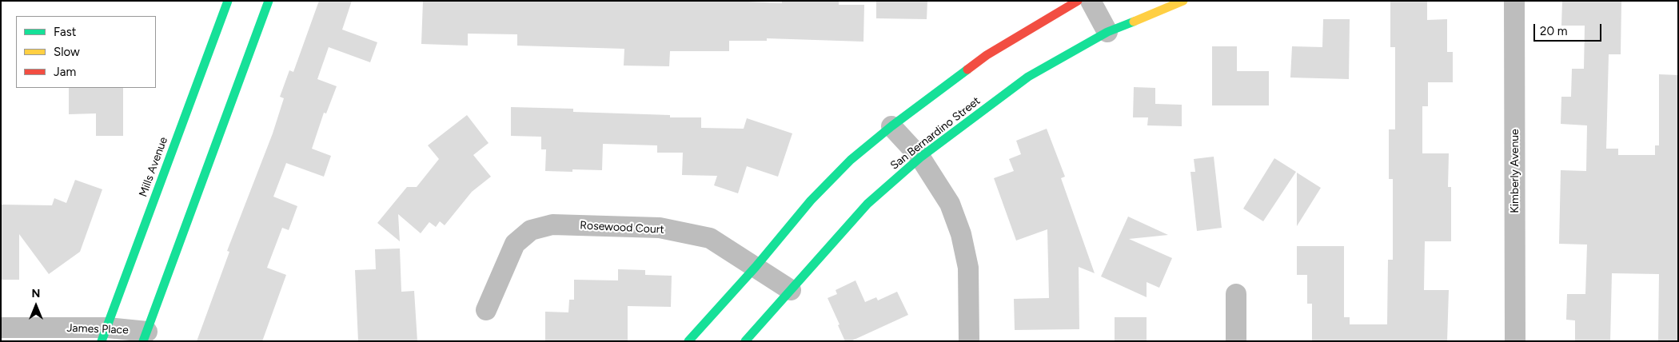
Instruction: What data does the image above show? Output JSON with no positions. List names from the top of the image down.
{
  "streets": {
    "main road": ["San Bernardino Street", "Mills Avenue"],
    "street": ["Kimberly Avenue", "Rosewood Court", "James Place"]
  },
  "crossings": [
    ["San Bernardino Street", "Rosewood Court"],
    ["Mills Avenue", "James Place"]
  ],
  "legend": ["Fast", "Slow", "Jam"],
  "scale_bar": "20 m",
  "north": "top"
}
